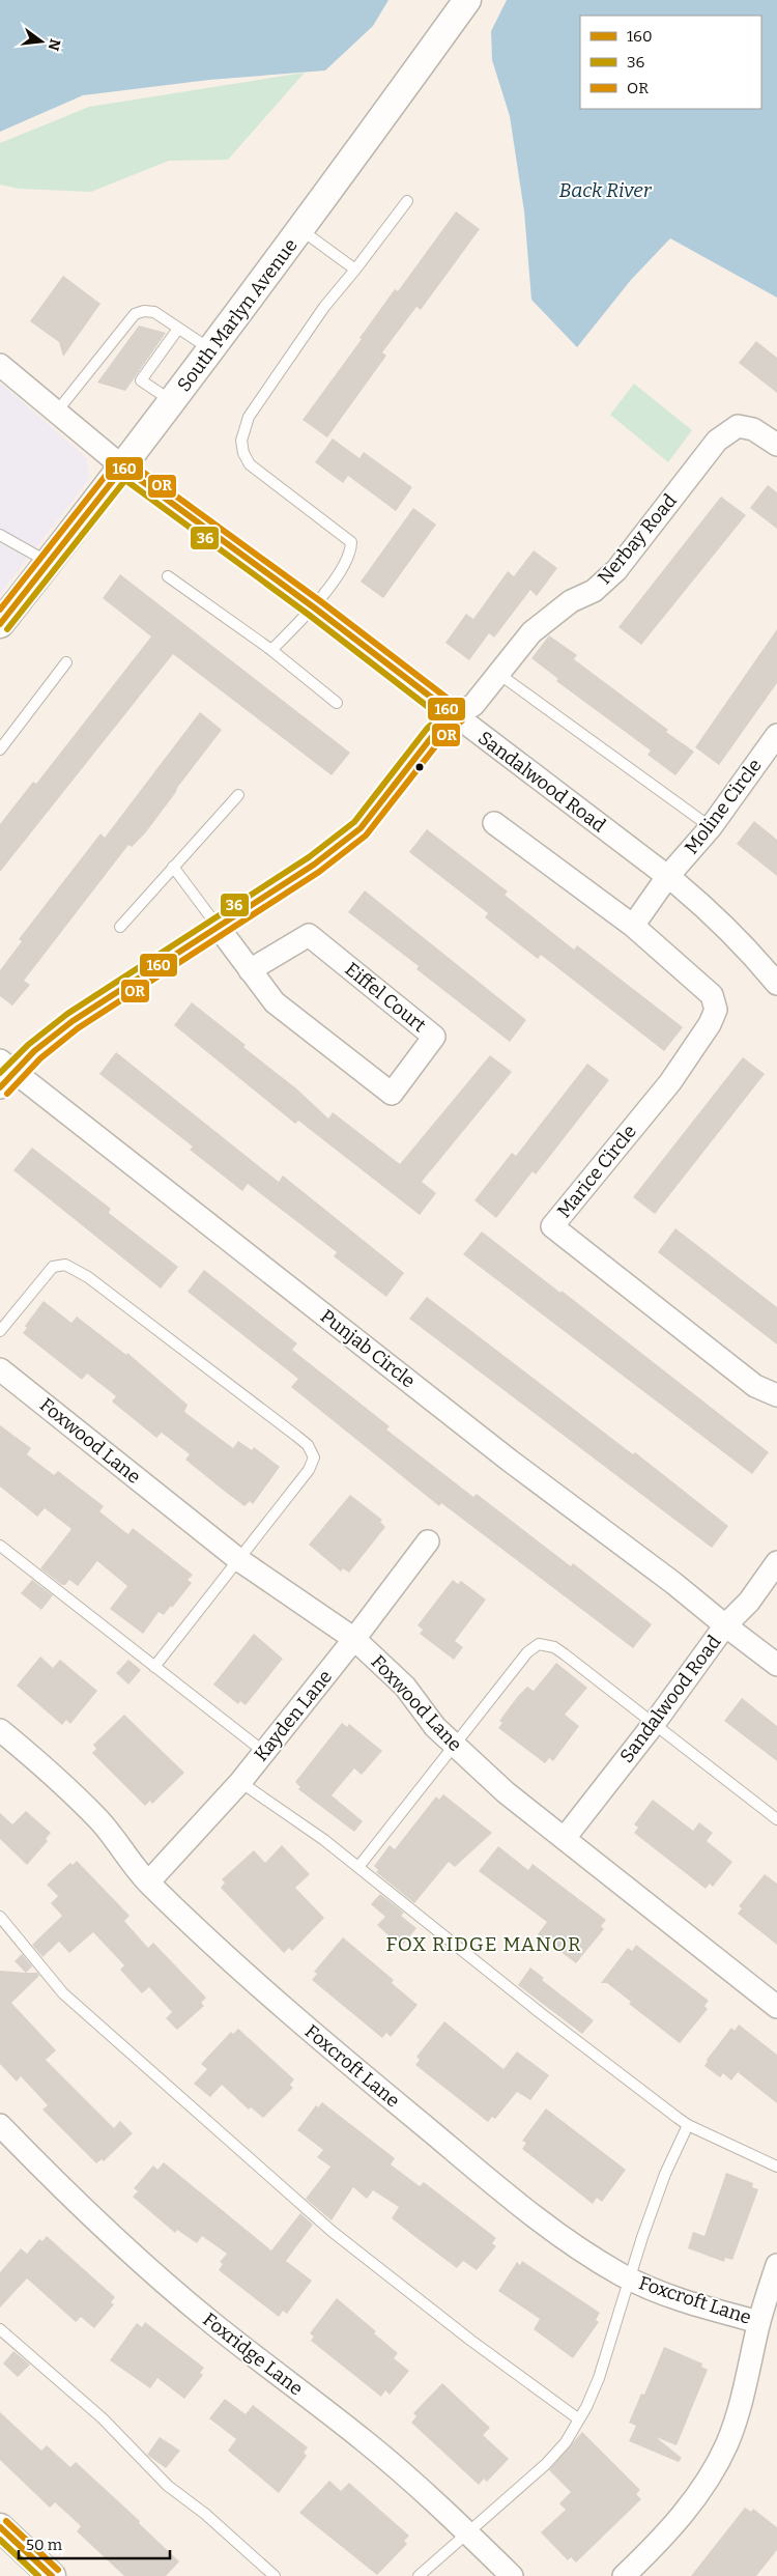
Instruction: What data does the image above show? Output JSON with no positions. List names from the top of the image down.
{
  "streets": {
    "street": [
      "South Marlyn Avenue",
      "Nerbay Road",
      "Sandalwood Road",
      "Moline Circle",
      "Eiffel Court",
      "Marice Circle",
      "Punjab Circle",
      "Foxwood Lane",
      "Kayden Lane",
      "Foxcroft Lane",
      "Foxridge Lane"
    ]
  },
  "crossings": [
    ["South Marlyn Avenue", "Sandalwood Road"],
    ["Nerbay Road", "Sandalwood Road"],
    ["Nerbay Road", "Eiffel Court"],
    ["Nerbay Road", "Punjab Circle"],
    ["Sandalwood Road", "Moline Circle"],
    ["Sandalwood Road", "Punjab Circle"],
    ["Sandalwood Road", "Foxwood Lane"],
    ["Foxwood Lane", "Kayden Lane"],
    ["Kayden Lane", "Foxcroft Lane"]
  ],
  "districts": ["FOX RIDGE MANOR"],
  "water": ["Back River"],
  "lines": ["transit line OR", "transit line 160", "transit line 36"],
  "legend": ["160", "36", "OR"],
  "scale_bar": "50 m",
  "north": "right"
}
